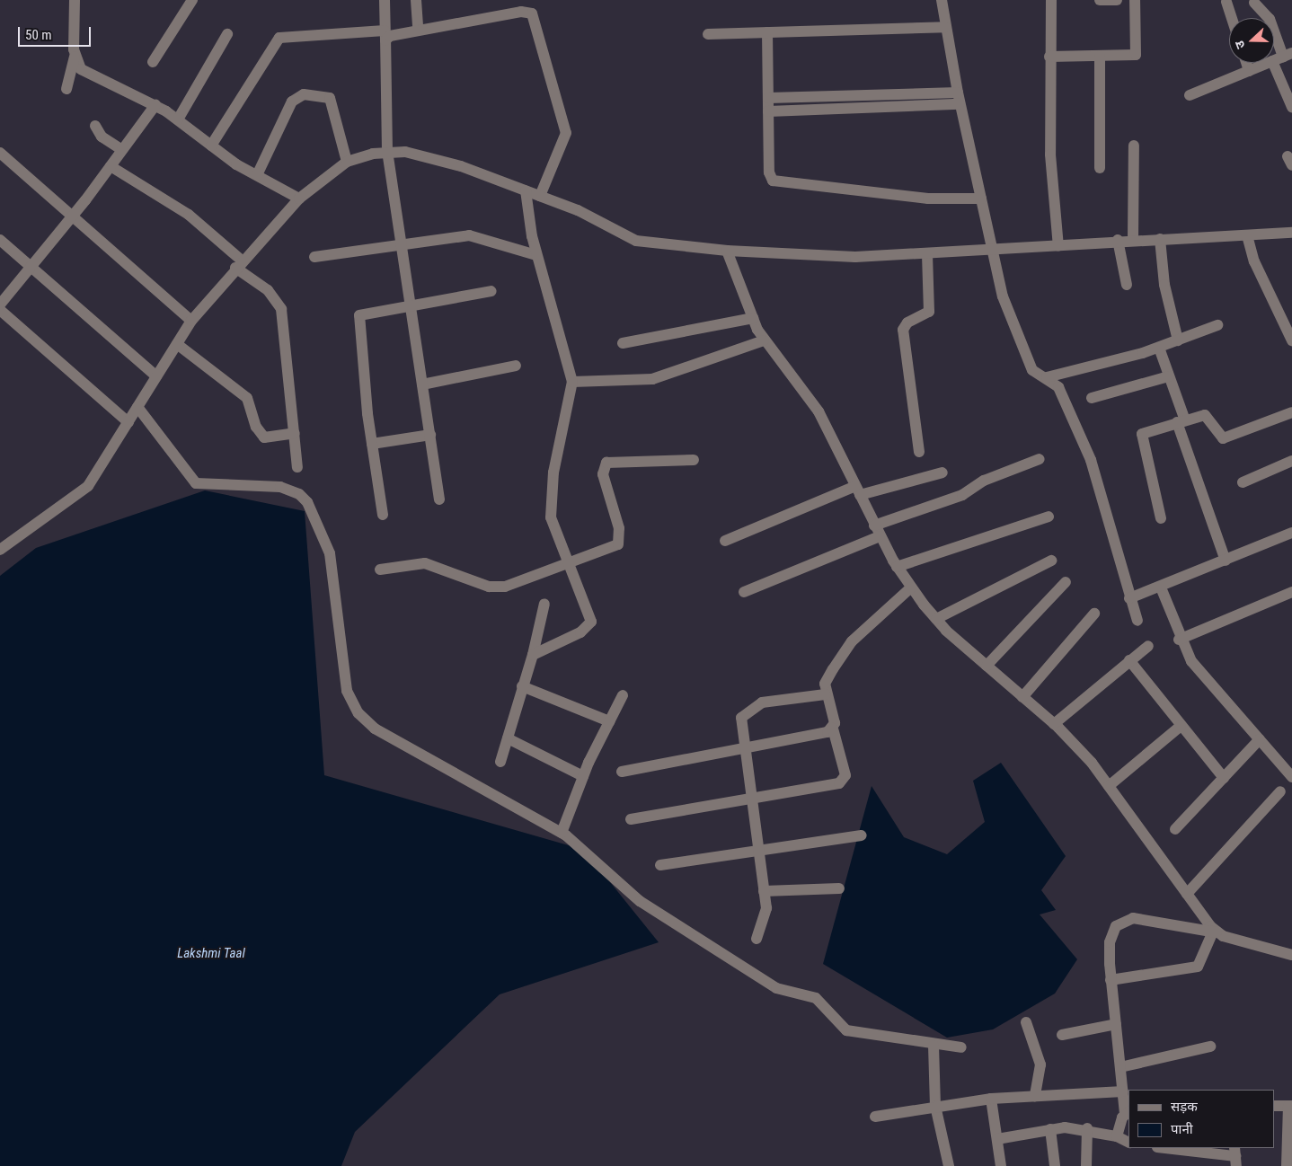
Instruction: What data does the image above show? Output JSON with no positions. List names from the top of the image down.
{
  "water": ["Lakshmi Taal"],
  "legend": ["सड़क", "पानी"],
  "scale_bar": "50 m",
  "north": "left"
}
